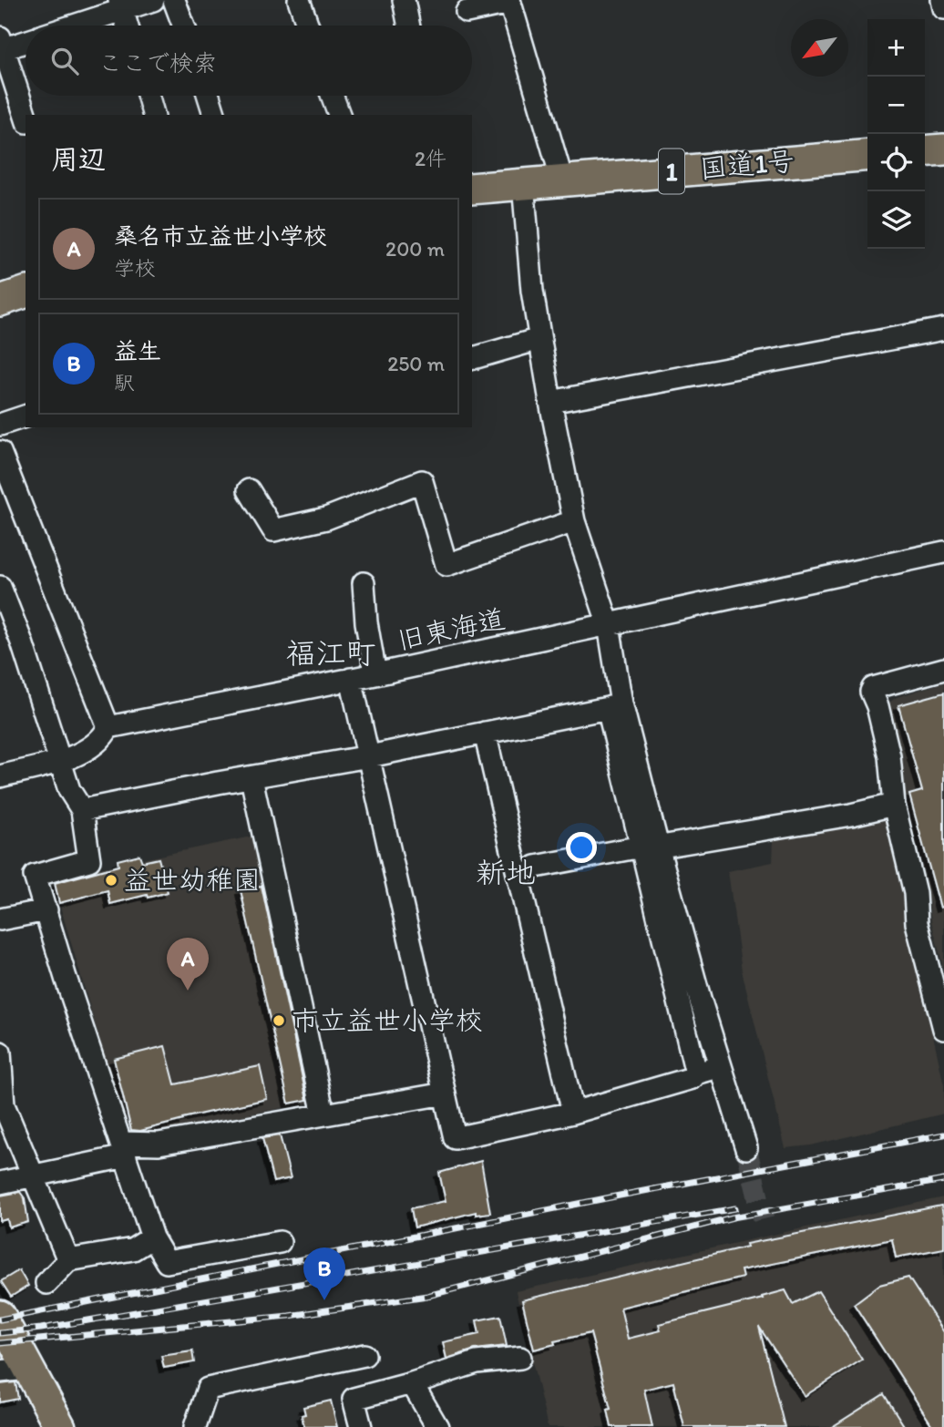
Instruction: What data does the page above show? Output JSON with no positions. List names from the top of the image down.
{
  "streets": {
    "highway": ["国道1号", "1"],
    "street": ["旧東海道"]
  },
  "districts": ["福江町", "新地"],
  "places": ["益世幼稚園", "市立益世小学校"],
  "north": "bottom left",
  "page": {
    "map_buttons": ["+", "−"],
    "search": "ここで検索",
    "heading": ["周辺", "2件"],
    "list": [
      {
        "mark": "A",
        "name": "桑名市立益世小学校",
        "note": "学校",
        "value": "200 m"
      },
      {
        "mark": "B",
        "name": "益生",
        "note": "駅",
        "value": "250 m"
      }
    ],
    "pins": ["A", "B"]
  }
}
